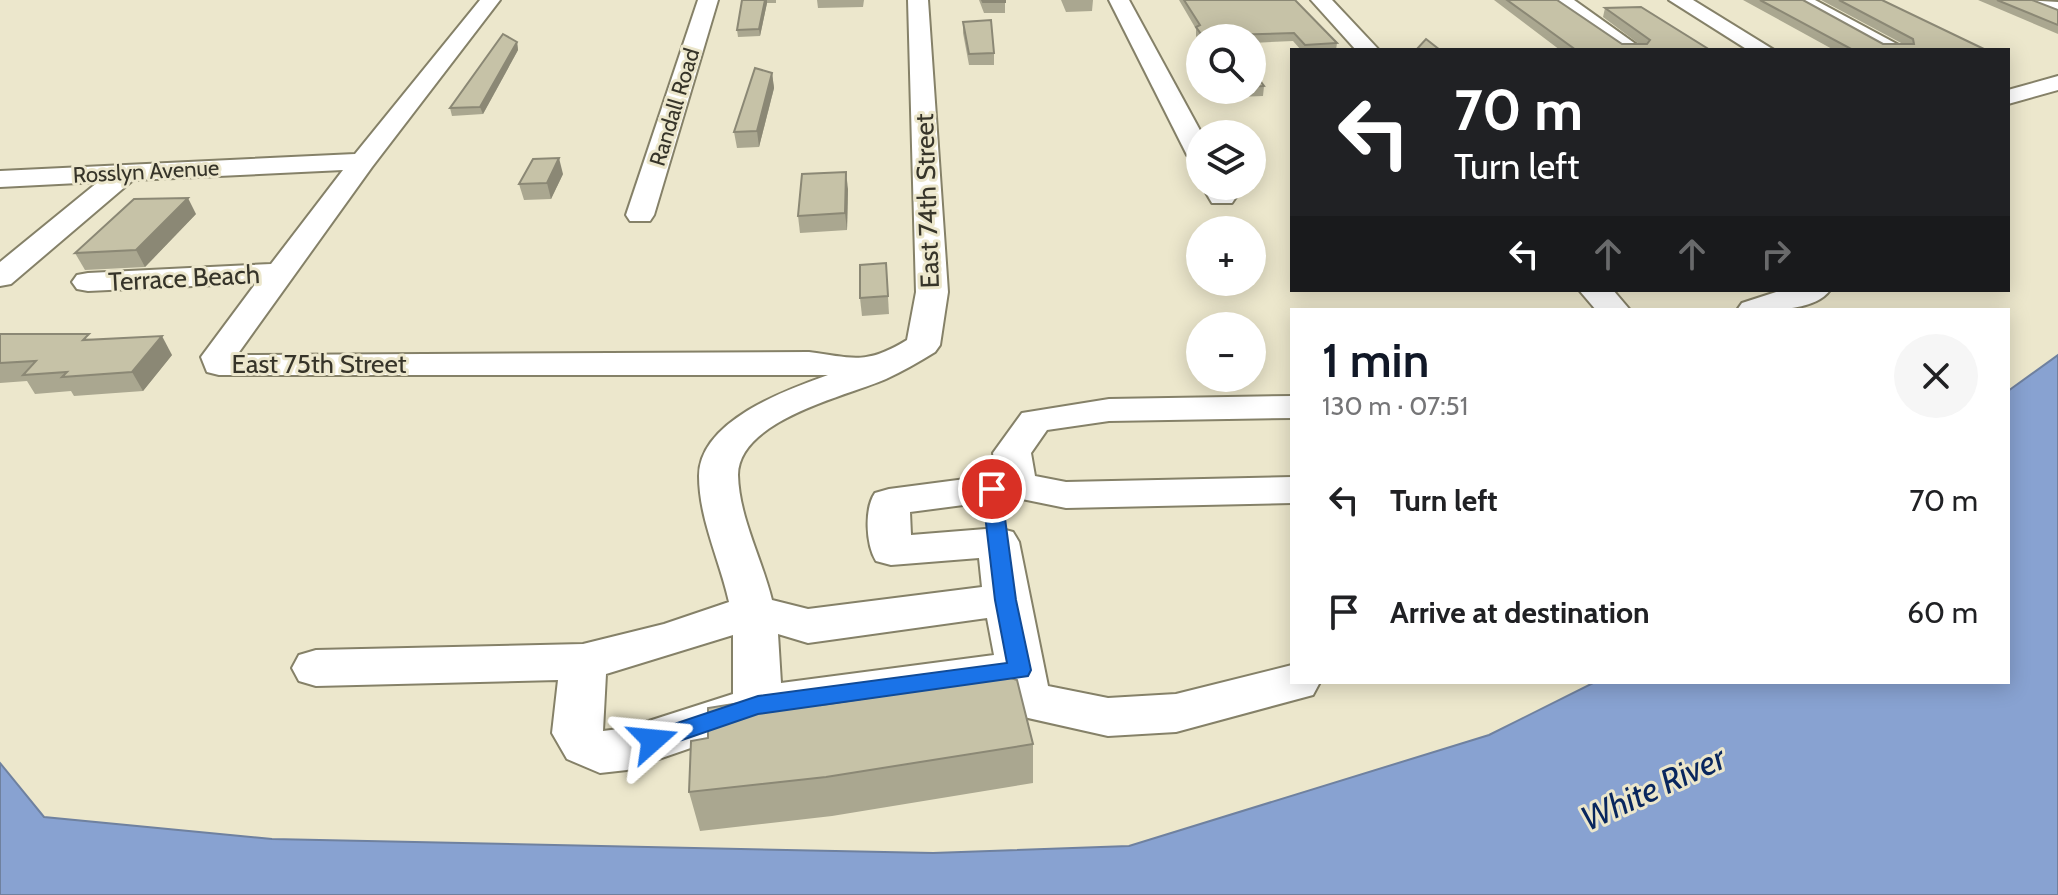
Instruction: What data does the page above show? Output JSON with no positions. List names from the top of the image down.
{
  "streets": {
    "street": [
      "Randall Road",
      "Rosslyn Avenue",
      "East 74th Street",
      "Terrace Beach",
      "East 75th Street"
    ]
  },
  "crossings": [
    ["Rosslyn Avenue", "East 75th Street"],
    ["East 74th Street", "East 75th Street"],
    ["Terrace Beach", "East 75th Street"]
  ],
  "water": ["White River"],
  "page": {
    "map_buttons": ["+", "−"],
    "turn": ["70 m", "Turn left"],
    "heading": ["1 min", "130 m · 07:51"],
    "list": [
      {
        "name": "Turn left",
        "value": "70 m"
      },
      {
        "name": "Arrive at destination",
        "value": "60 m"
      }
    ]
  }
}
